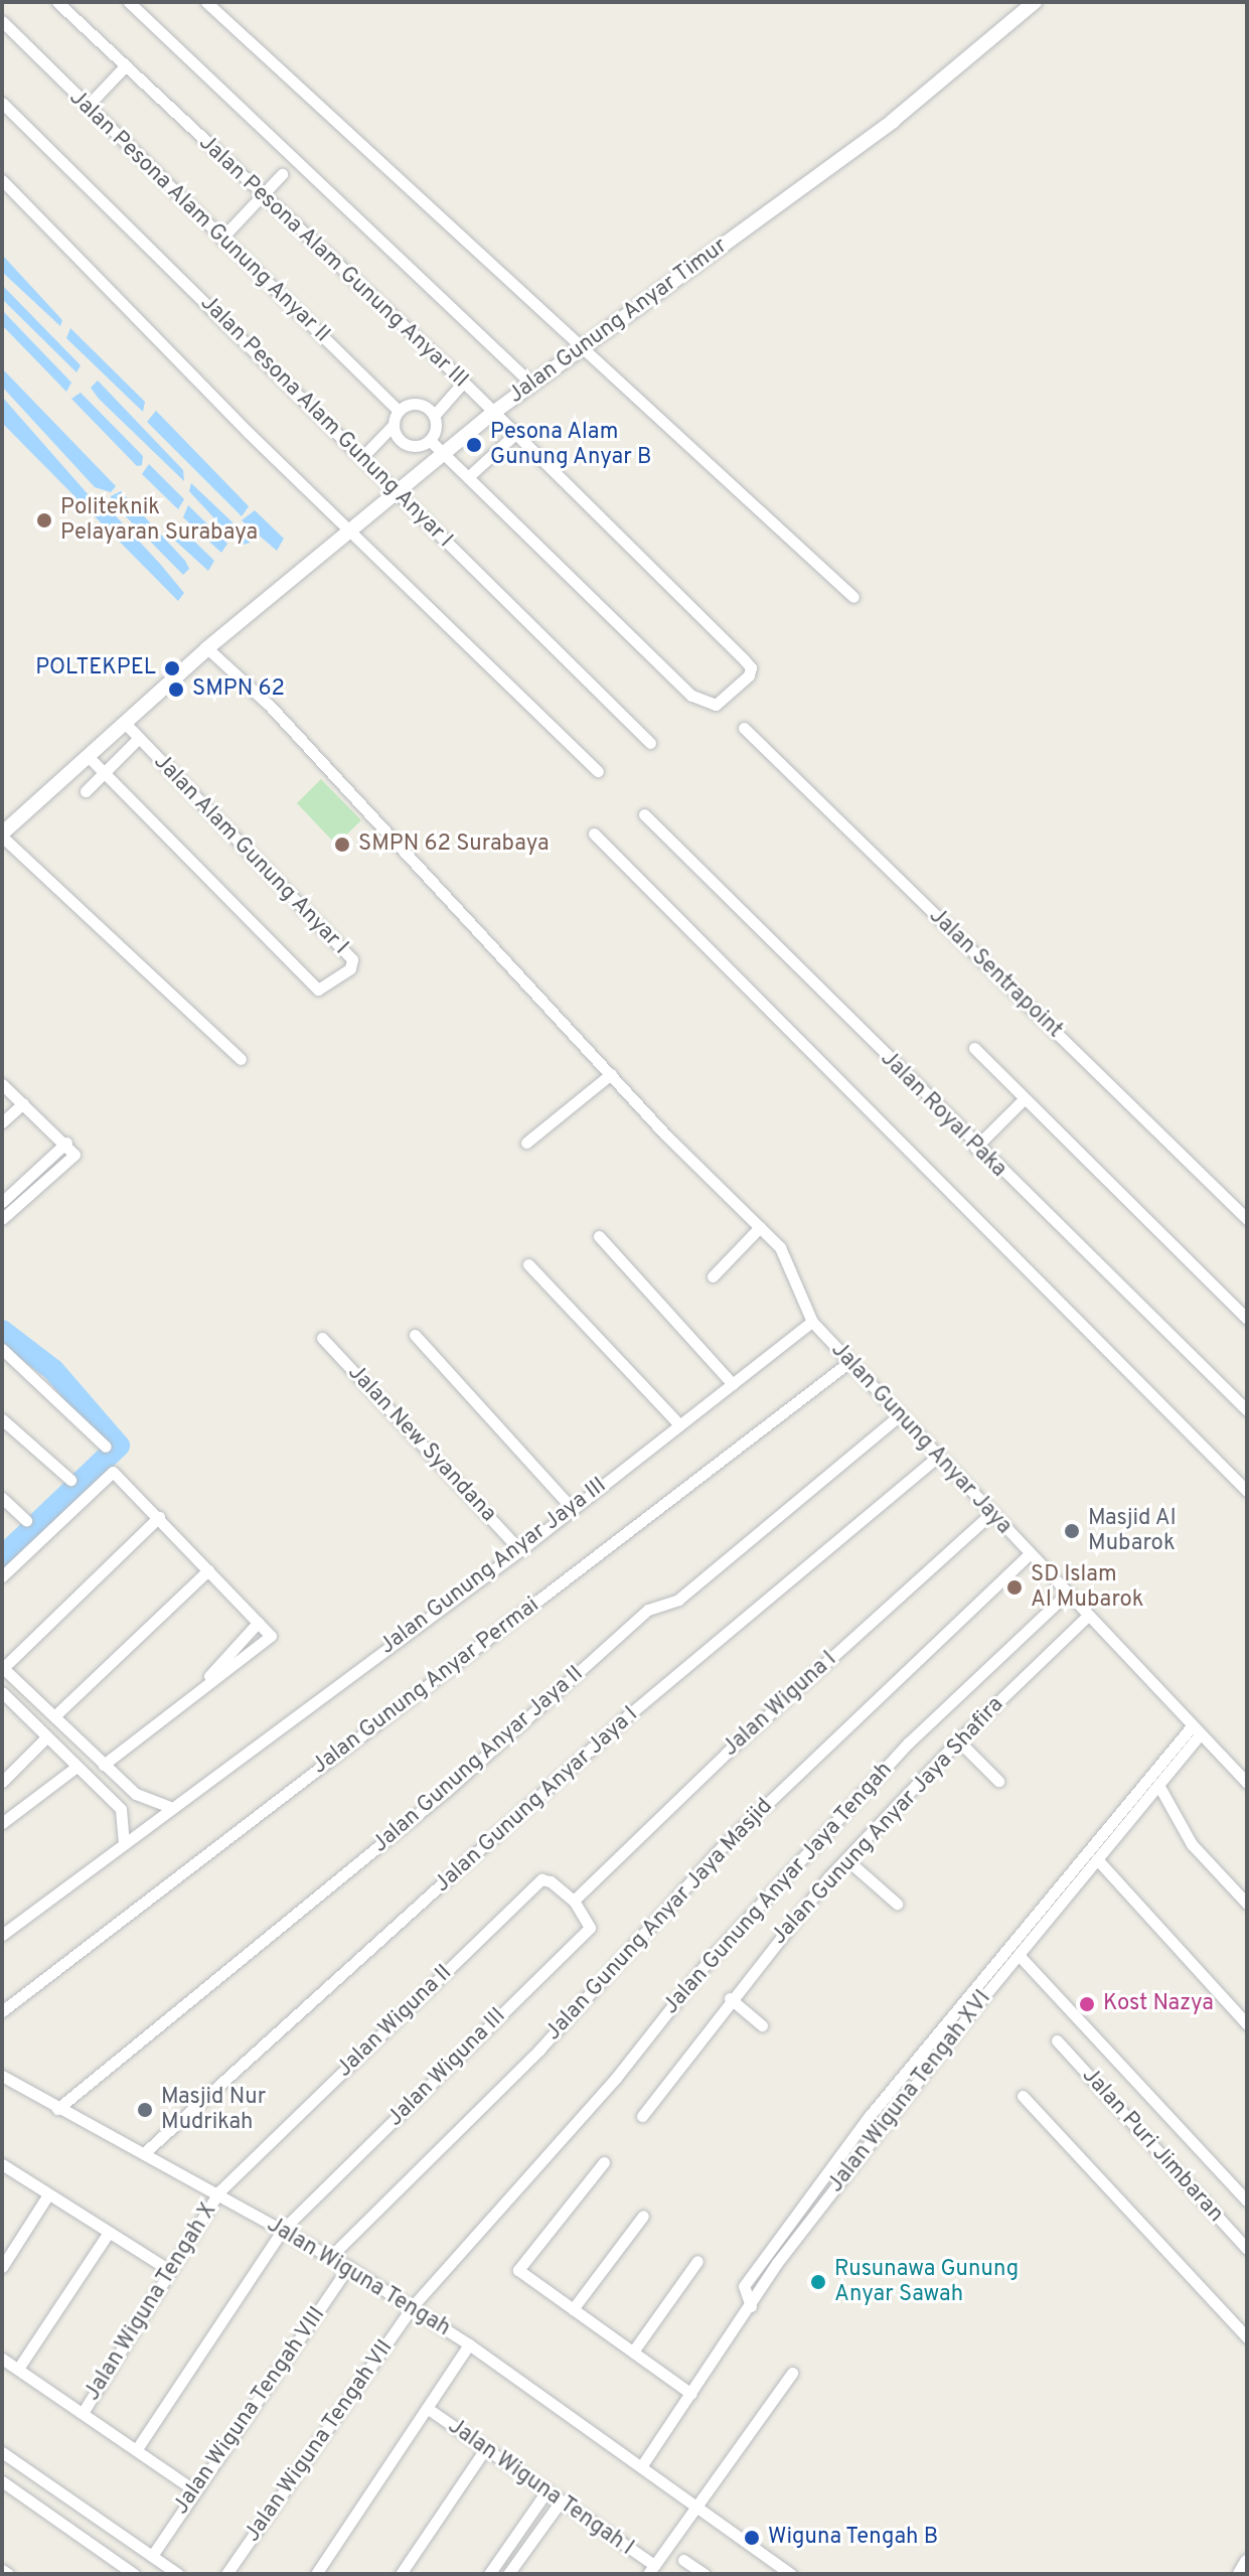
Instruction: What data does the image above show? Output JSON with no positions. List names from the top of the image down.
{
  "streets": {
    "street": [
      "Jalan Pesona Alam Gunung Anyar II",
      "Jalan Pesona Alam Gunung Anyar III",
      "Jalan Gunung Anyar Timur",
      "Jalan Pesona Alam Gunung Anyar I",
      "Jalan Alam Gunung Anyar I",
      "Jalan Sentrapoint",
      "Jalan Royal Paka",
      "Jalan Gunung Anyar Jaya",
      "Jalan New Syandana",
      "Jalan Gunung Anyar Jaya III",
      "Jalan Gunung Anyar Permai",
      "Jalan Wiguna I",
      "Jalan Gunung Anyar Jaya II",
      "Jalan Gunung Anyar Jaya I",
      "Jalan Gunung Anyar Jaya Shafira",
      "Jalan Gunung Anyar Jaya Tengah",
      "Jalan Gunung Anyar Jaya Masjid",
      "Jalan Wiguna II",
      "Jalan Wiguna III",
      "Jalan Wiguna Tengah XVI",
      "Jalan Puri Jimbaran",
      "Jalan Wiguna Tengah",
      "Jalan Wiguna Tengah X",
      "Jalan Wiguna Tengah VIII",
      "Jalan Wiguna Tengah VII",
      "Jalan Wiguna Tengah I"
    ]
  },
  "crossings": [
    ["Jalan Pesona Alam Gunung Anyar III", "Jalan Gunung Anyar Timur"],
    ["Jalan Gunung Anyar Timur", "Jalan Pesona Alam Gunung Anyar I"],
    ["Jalan Gunung Anyar Timur", "Jalan Alam Gunung Anyar I"],
    ["Jalan Gunung Anyar Timur", "Jalan Gunung Anyar Jaya"],
    ["Jalan Gunung Anyar Jaya", "Jalan Gunung Anyar Jaya III"],
    ["Jalan Gunung Anyar Jaya", "Jalan Gunung Anyar Permai"],
    ["Jalan Gunung Anyar Jaya", "Jalan Wiguna I"],
    ["Jalan Gunung Anyar Jaya", "Jalan Gunung Anyar Jaya II"],
    ["Jalan Gunung Anyar Jaya", "Jalan Gunung Anyar Jaya I"],
    ["Jalan Gunung Anyar Jaya", "Jalan Gunung Anyar Jaya Shafira"],
    ["Jalan Gunung Anyar Jaya", "Jalan Gunung Anyar Jaya Tengah"],
    ["Jalan Gunung Anyar Jaya", "Jalan Gunung Anyar Jaya Masjid"],
    ["Jalan Gunung Anyar Jaya", "Jalan Wiguna Tengah XVI"],
    ["Jalan New Syandana", "Jalan Gunung Anyar Jaya III"],
    ["Jalan Wiguna I", "Jalan Wiguna II"],
    ["Jalan Wiguna I", "Jalan Wiguna III"],
    ["Jalan Gunung Anyar Jaya II", "Jalan Wiguna Tengah"],
    ["Jalan Gunung Anyar Jaya I", "Jalan Wiguna Tengah"],
    ["Jalan Gunung Anyar Jaya Tengah", "Jalan Wiguna Tengah"],
    ["Jalan Gunung Anyar Jaya Tengah", "Jalan Wiguna Tengah VII"],
    ["Jalan Gunung Anyar Jaya Masjid", "Jalan Wiguna Tengah"],
    ["Jalan Wiguna II", "Jalan Wiguna III"],
    ["Jalan Wiguna II", "Jalan Wiguna Tengah"],
    ["Jalan Wiguna II", "Jalan Wiguna Tengah X"],
    ["Jalan Wiguna III", "Jalan Wiguna Tengah"],
    ["Jalan Wiguna Tengah XVI", "Jalan Wiguna Tengah"],
    ["Jalan Wiguna Tengah", "Jalan Wiguna Tengah X"],
    ["Jalan Wiguna Tengah", "Jalan Wiguna Tengah VIII"],
    ["Jalan Wiguna Tengah", "Jalan Wiguna Tengah VII"]
  ],
  "places": [
    "Pesona Alam Gunung Anyar B",
    "Politeknik Pelayaran Surabaya",
    "POLTEKPEL",
    "SMPN 62",
    "SMPN 62 Surabaya",
    "Masjid Al Mubarok",
    "SD Islam Al Mubarok",
    "Kost Nazya",
    "Masjid Nur Mudrikah",
    "Rusunawa Gunung Anyar Sawah",
    "Wiguna Tengah B"
  ]
}
